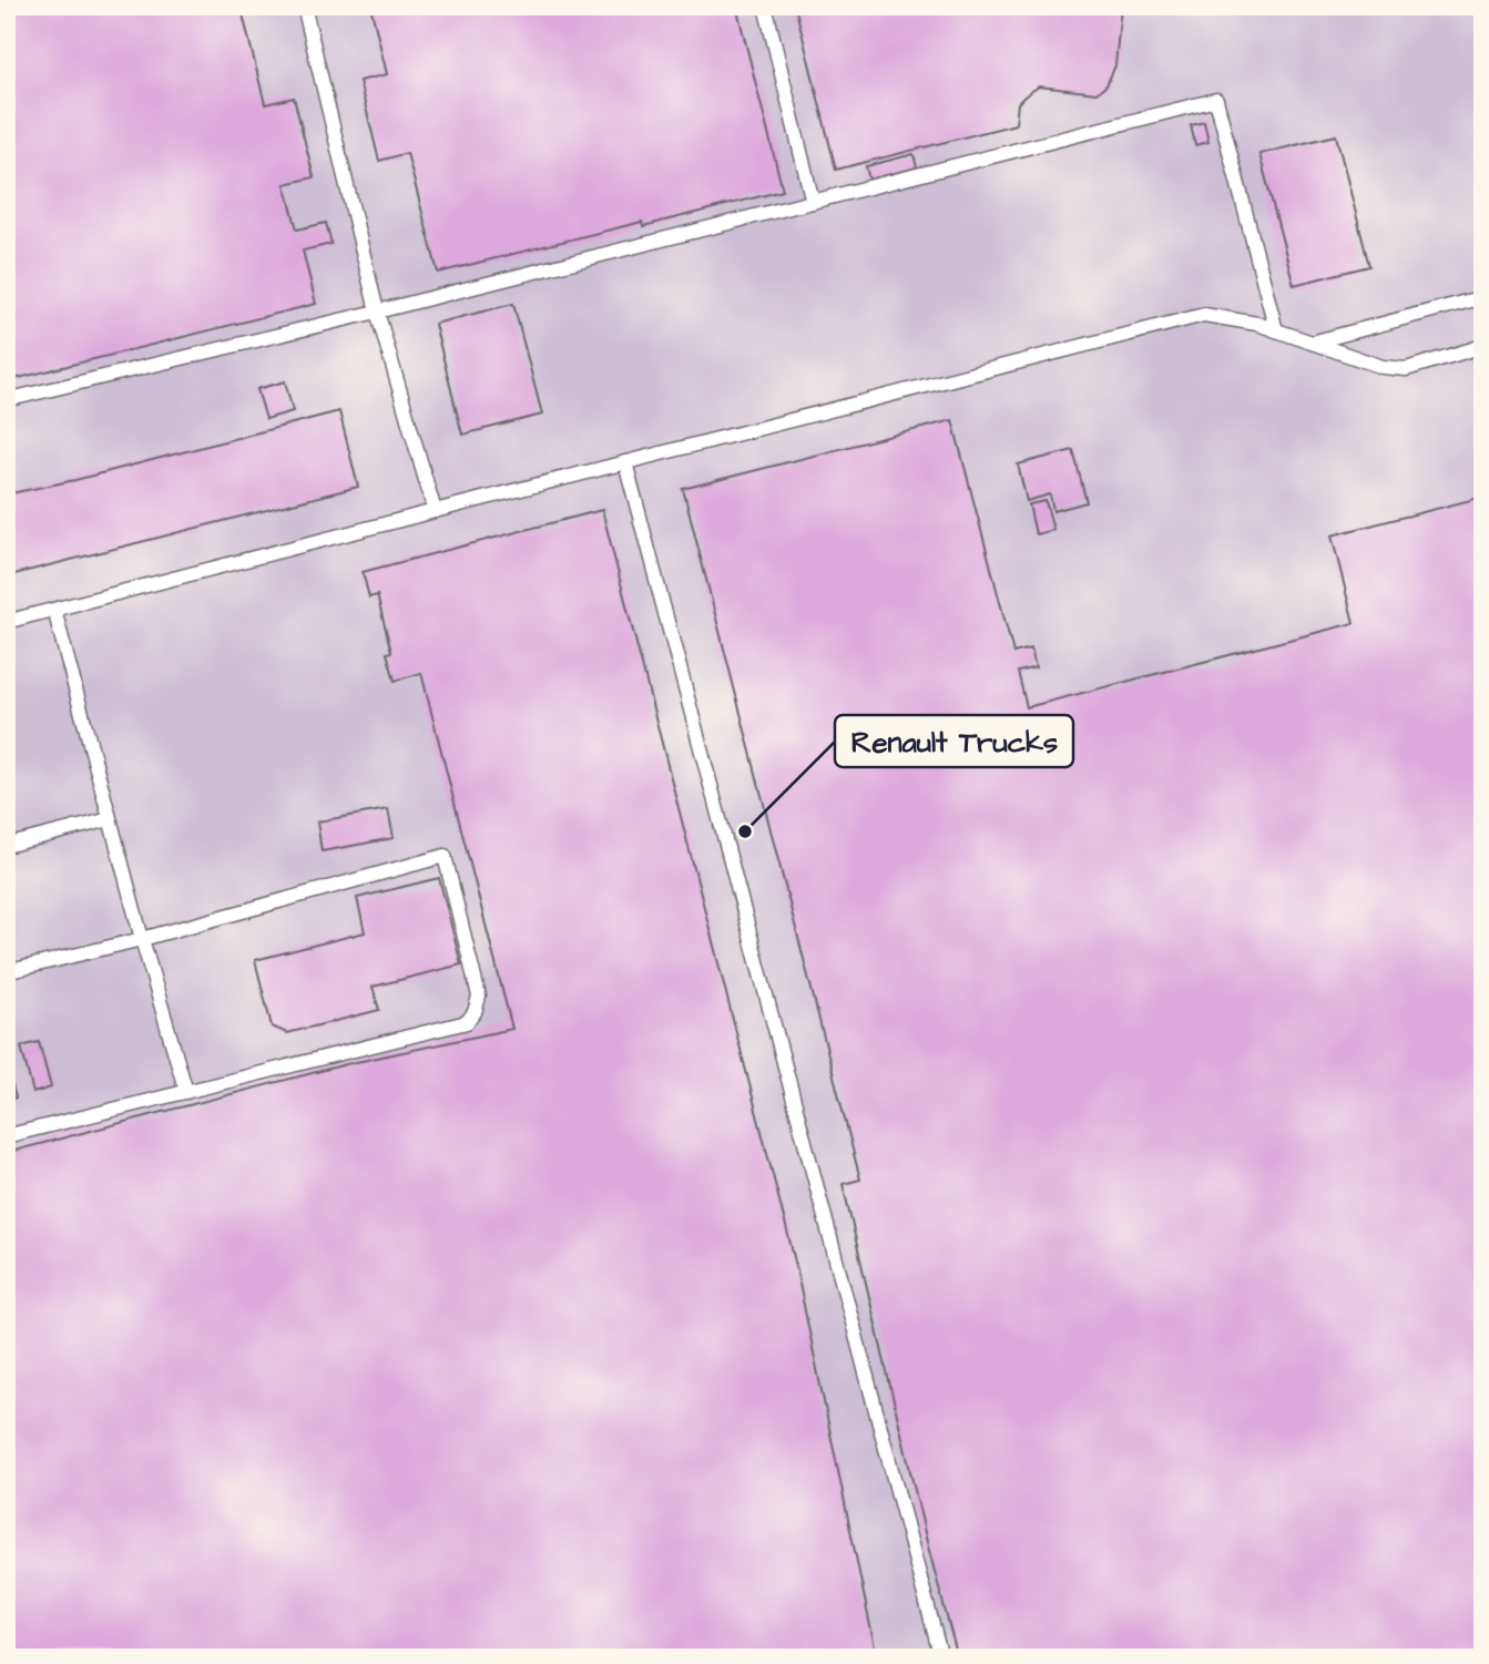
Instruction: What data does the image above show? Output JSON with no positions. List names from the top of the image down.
{
  "places": ["Renault Trucks"]
}
